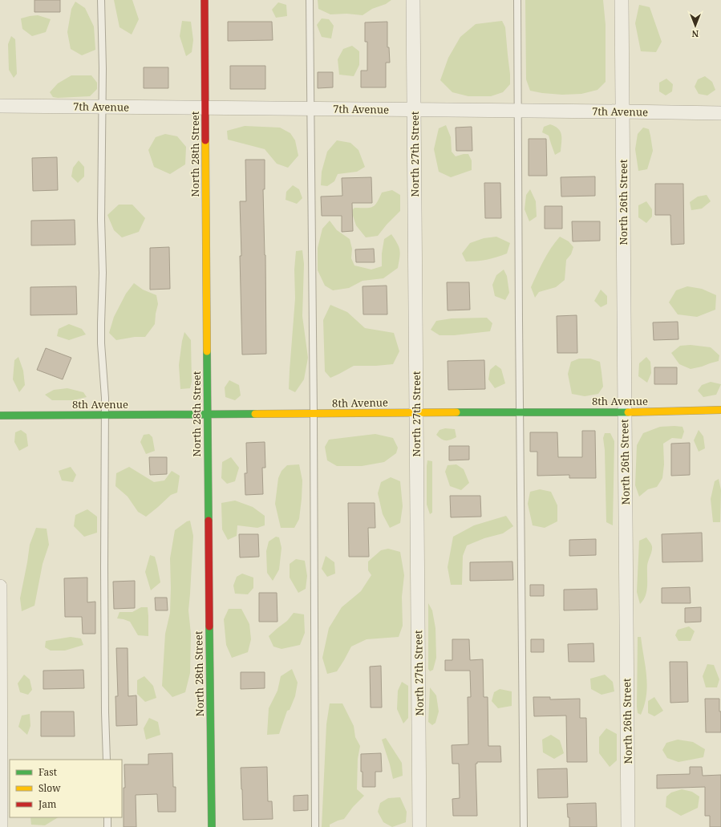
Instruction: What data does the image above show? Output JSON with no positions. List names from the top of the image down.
{
  "streets": {
    "street": [
      "7th Avenue",
      "North 28th Street",
      "North 27th Street",
      "North 26th Street",
      "8th Avenue"
    ]
  },
  "crossings": [
    ["7th Avenue", "North 28th Street"],
    ["7th Avenue", "North 27th Street"],
    ["7th Avenue", "North 26th Street"],
    ["North 28th Street", "8th Avenue"],
    ["North 27th Street", "8th Avenue"],
    ["North 26th Street", "8th Avenue"]
  ],
  "legend": ["Fast", "Slow", "Jam"],
  "north": "bottom"
}
